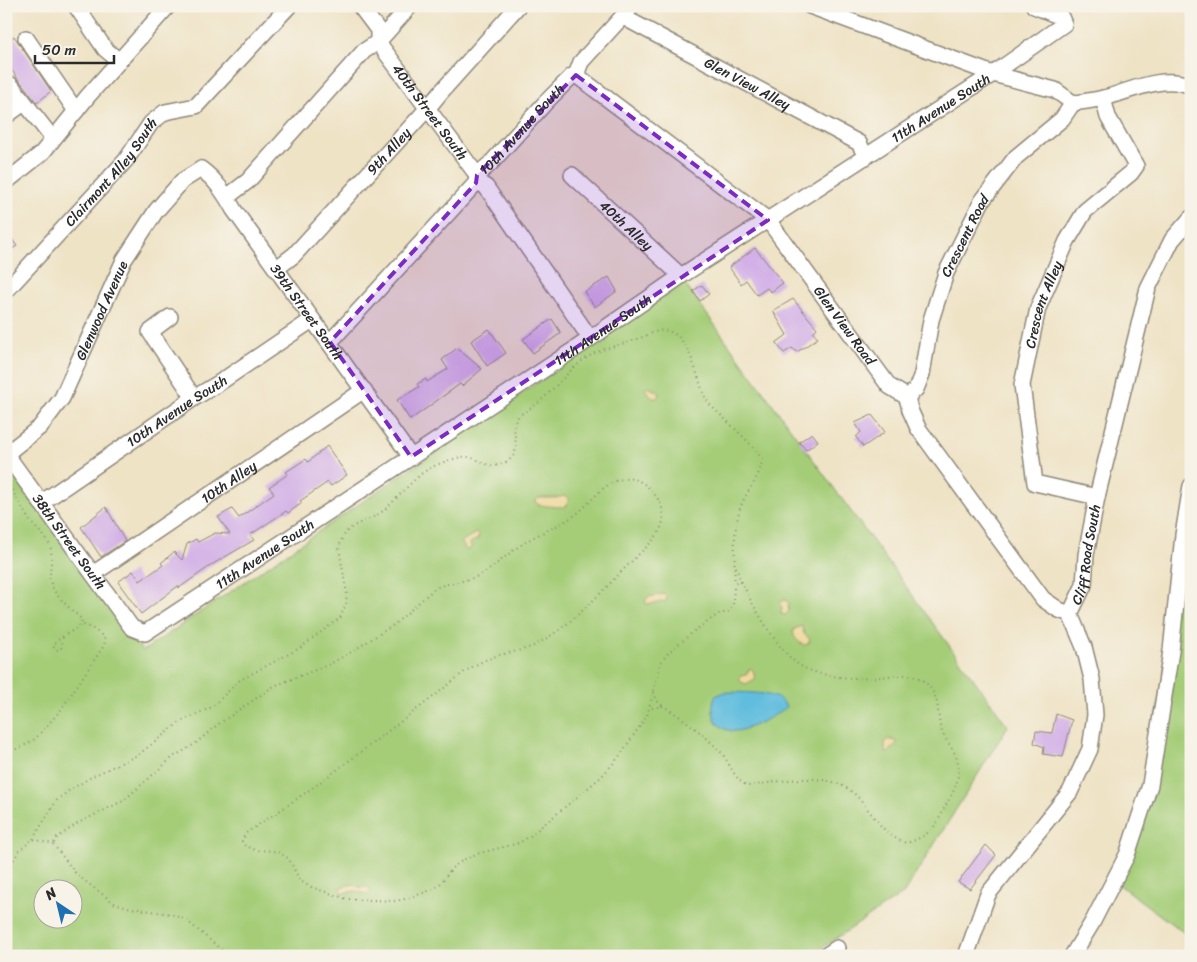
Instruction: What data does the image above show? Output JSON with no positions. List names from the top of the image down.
{
  "streets": {
    "street": [
      "Glen View Alley",
      "11th Avenue South",
      "40th Street South",
      "10th Avenue South",
      "9th Alley",
      "Clairmont Alley South",
      "40th Alley",
      "Crescent Road",
      "Crescent Alley",
      "Glenwood Avenue",
      "39th Street South",
      "Glen View Road",
      "10th Alley",
      "38th Street South",
      "Cliff Road South"
    ]
  },
  "crossings": [
    ["Glen View Alley", "11th Avenue South"],
    ["Glen View Alley", "10th Avenue South"],
    ["11th Avenue South", "40th Street South"],
    ["11th Avenue South", "40th Alley"],
    ["11th Avenue South", "39th Street South"],
    ["11th Avenue South", "Glen View Road"],
    ["11th Avenue South", "38th Street South"],
    ["40th Street South", "10th Avenue South"],
    ["40th Street South", "9th Alley"],
    ["10th Avenue South", "39th Street South"],
    ["10th Avenue South", "Glen View Road"],
    ["10th Avenue South", "38th Street South"],
    ["9th Alley", "39th Street South"],
    ["Crescent Road", "Glen View Road"],
    ["Crescent Alley", "Cliff Road South"],
    ["Glenwood Avenue", "39th Street South"],
    ["Glenwood Avenue", "38th Street South"],
    ["39th Street South", "10th Alley"],
    ["10th Alley", "38th Street South"]
  ],
  "scale_bar": "50 m",
  "north": "top left"
}
